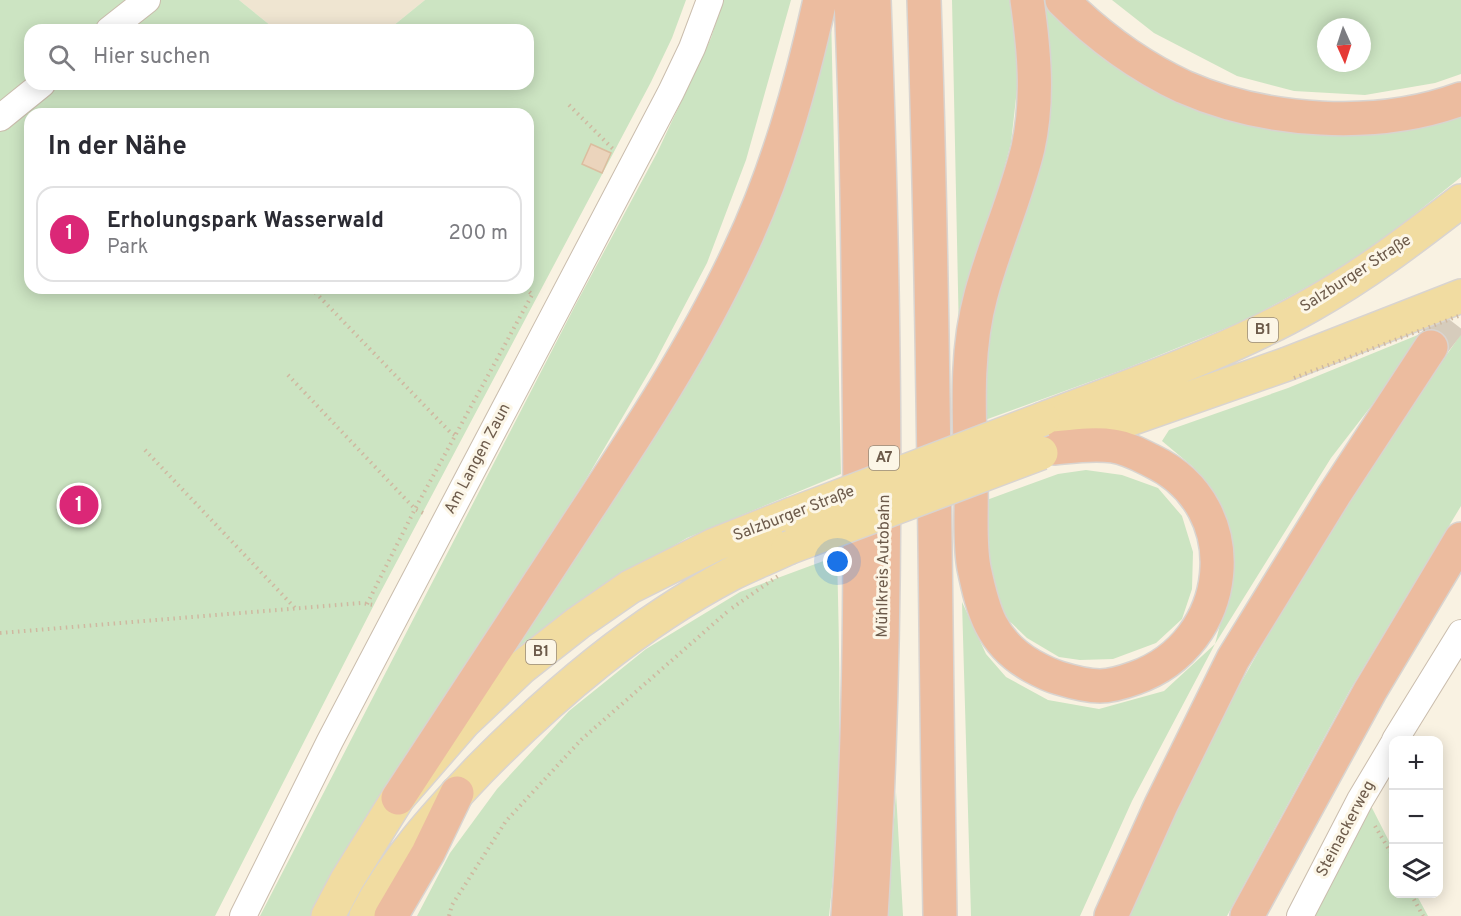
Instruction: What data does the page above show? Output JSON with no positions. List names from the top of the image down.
{
  "streets": {
    "highway": ["A7", "Mühlkreis Autobahn"],
    "main road": ["Salzburger Straße", "B1"],
    "street": ["Am Langen Zaun", "Steinackerweg"]
  },
  "north": "bottom",
  "page": {
    "search": "Hier suchen",
    "heading": "In der Nähe",
    "list": [
      {
        "mark": "1",
        "name": "Erholungspark Wasserwald",
        "note": "Park",
        "value": "200 m"
      }
    ],
    "pins": "1",
    "map_buttons": ["+", "−"]
  }
}
